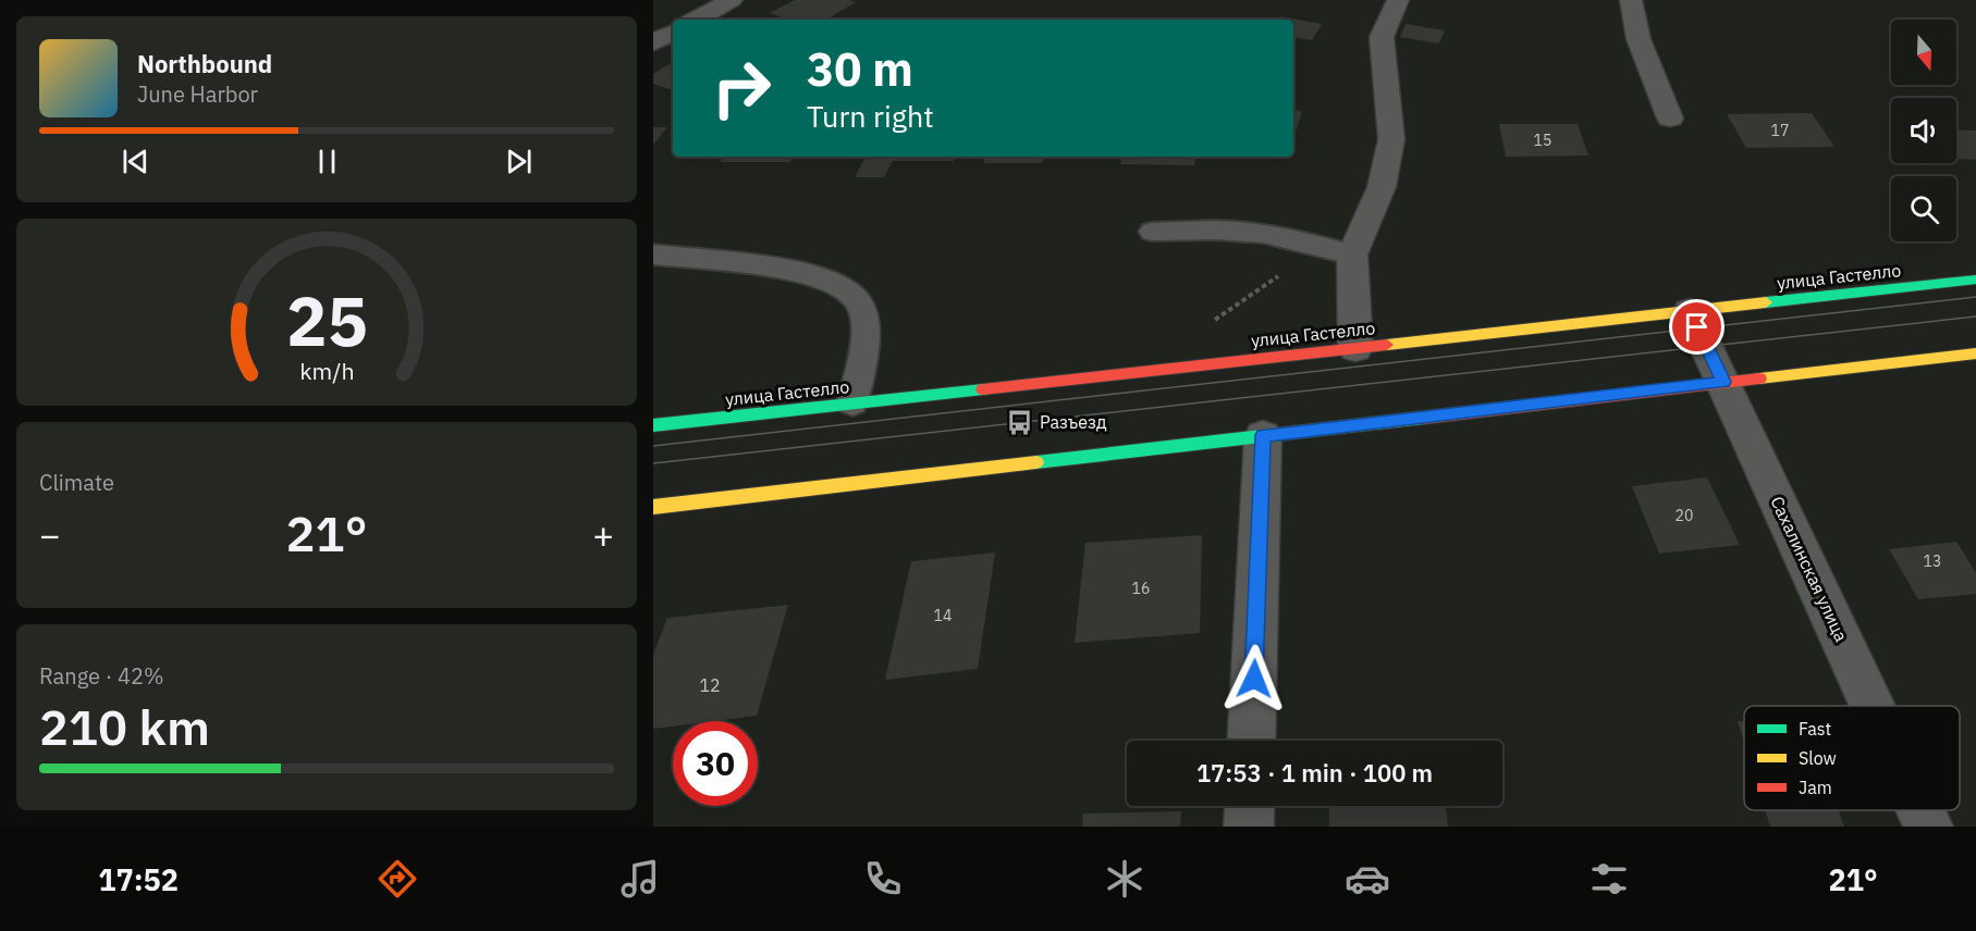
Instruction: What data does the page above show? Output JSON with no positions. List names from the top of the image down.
{
  "streets": {
    "street": ["улица Гастелло", "Сахалинская улица"]
  },
  "crossings": [
    ["улица Гастелло", "Сахалинская улица"]
  ],
  "places": {
    "bus stop": ["Разъезд"]
  },
  "house_numbers": [
    "17",
    "15",
    "20",
    "13",
    "16",
    "14",
    "12"
  ],
  "legend": ["Fast", "Slow", "Jam"],
  "north": "bottom",
  "page": {
    "turn": ["30 m", "Turn right"],
    "song": ["Northbound", "June Harbor"],
    "tile": [
      "Climate",
      ["Range · 42%", "210 km"]
    ],
    "heat": ["−", "21°", "+"],
    "limit": "30",
    "trip": "17:53 · 1 min · 100 m",
    "tabs": ["17:52", "21°"],
    "gauge": ["25", "km/h"]
  }
}
